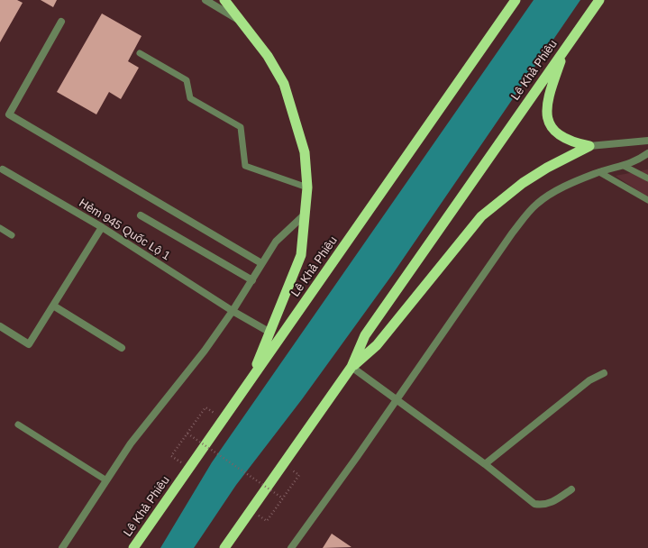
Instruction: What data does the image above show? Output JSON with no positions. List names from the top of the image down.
{
  "streets": {
    "highway": ["Lê Khả Phiêu"],
    "street": ["Hẻm 945 Quốc Lộ 1"]
  }
}
